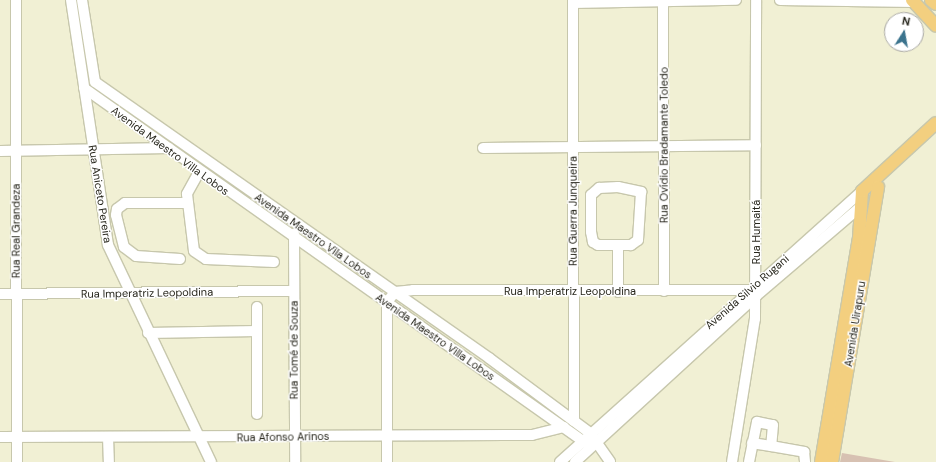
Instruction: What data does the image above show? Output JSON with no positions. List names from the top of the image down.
{
  "streets": {
    "main road": ["Avenida Silvio Rugani", "Avenida Uirapuru"],
    "street": [
      "Rua Ovídio Bradamante Toledo",
      "Avenida Maestro Villa Lobos",
      "Rua Aniceto Pereira",
      "Rua Guerra Junqueira",
      "Rua Real Grandeza",
      "Rua Humaitá",
      "Avenida Maestro Vila Lobos",
      "Rua Imperatriz Leopoldina",
      "Rua Tomé de Souza",
      "Rua Afonso Arinos"
    ]
  },
  "crossings": [
    ["Rua Ovídio Bradamante Toledo", "Rua Imperatriz Leopoldina"],
    ["Avenida Maestro Villa Lobos", "Rua Aniceto Pereira"],
    ["Avenida Maestro Villa Lobos", "Avenida Maestro Vila Lobos"],
    ["Avenida Maestro Villa Lobos", "Avenida Silvio Rugani"],
    ["Avenida Maestro Villa Lobos", "Rua Tomé de Souza"],
    ["Avenida Maestro Villa Lobos", "Rua Afonso Arinos"],
    ["Rua Aniceto Pereira", "Rua Imperatriz Leopoldina"],
    ["Rua Aniceto Pereira", "Rua Afonso Arinos"],
    ["Rua Guerra Junqueira", "Avenida Maestro Vila Lobos"],
    ["Rua Guerra Junqueira", "Rua Imperatriz Leopoldina"],
    ["Rua Real Grandeza", "Rua Imperatriz Leopoldina"],
    ["Rua Real Grandeza", "Rua Afonso Arinos"],
    ["Rua Humaitá", "Rua Imperatriz Leopoldina"],
    ["Rua Humaitá", "Avenida Silvio Rugani"],
    ["Avenida Maestro Vila Lobos", "Rua Imperatriz Leopoldina"],
    ["Avenida Maestro Vila Lobos", "Avenida Silvio Rugani"],
    ["Avenida Maestro Vila Lobos", "Rua Tomé de Souza"],
    ["Rua Imperatriz Leopoldina", "Avenida Silvio Rugani"],
    ["Rua Imperatriz Leopoldina", "Rua Tomé de Souza"],
    ["Avenida Silvio Rugani", "Avenida Uirapuru"],
    ["Rua Tomé de Souza", "Rua Afonso Arinos"]
  ],
  "north": "top"
}
